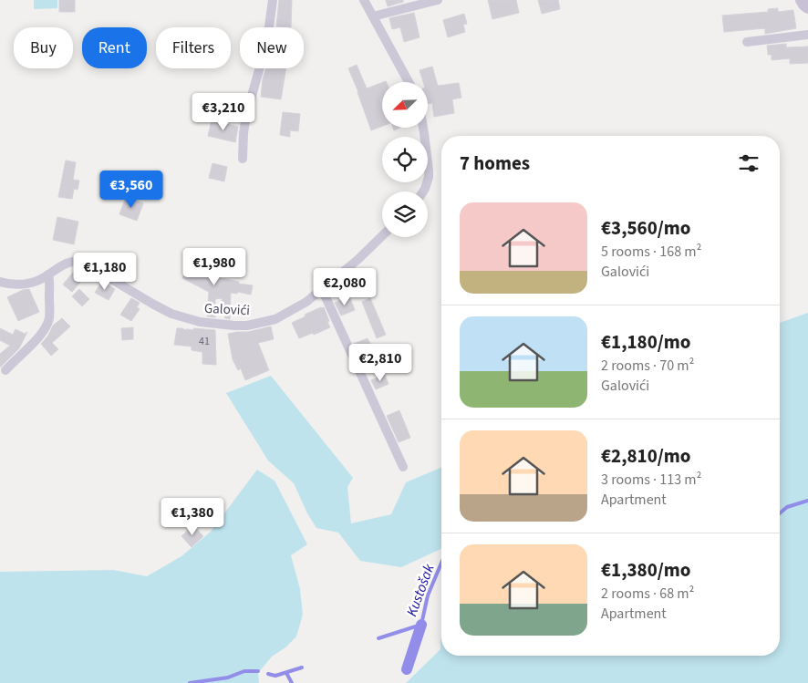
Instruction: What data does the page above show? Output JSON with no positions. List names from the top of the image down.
{
  "streets": {
    "street": ["Galovići"]
  },
  "water": ["Kustošak"],
  "house_numbers": ["41"],
  "north": "bottom left",
  "page": {
    "chip": [
      "Buy",
      "Rent",
      "Filters",
      "New"
    ],
    "price": [
      "€3,210",
      "€3,560",
      "€1,980",
      "€1,180",
      "€2,080",
      "€2,810",
      "€1,380"
    ],
    "heading": "7 homes",
    "list": [
      {
        "name": "€3,560/mo",
        "note": "5 rooms · 168 m² · Galovići"
      },
      {
        "name": "€1,180/mo",
        "note": "2 rooms · 70 m² · Galovići"
      },
      {
        "name": "€2,810/mo",
        "note": "3 rooms · 113 m² · Apartment"
      },
      {
        "name": "€1,380/mo",
        "note": "2 rooms · 68 m² · Apartment"
      }
    ]
  }
}
